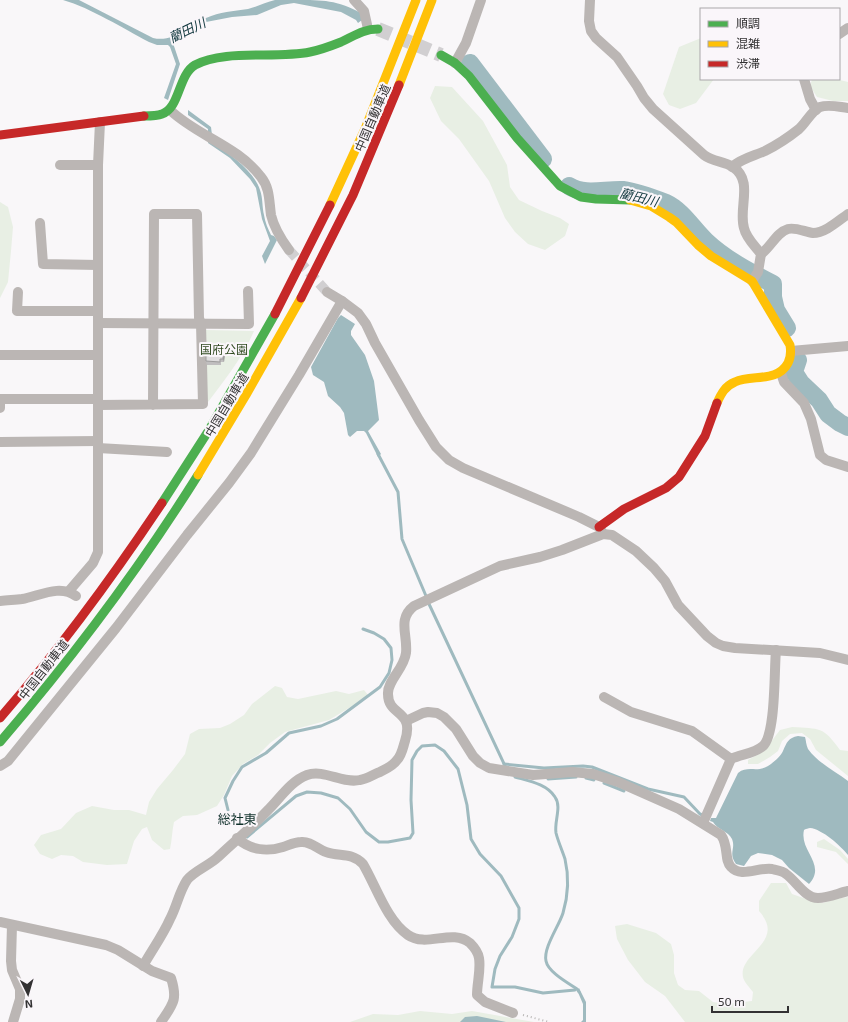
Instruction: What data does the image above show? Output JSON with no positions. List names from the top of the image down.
{
  "streets": {
    "main road": ["中国自動車道"]
  },
  "districts": ["総社東"],
  "water": ["藺田川"],
  "parks": ["国府公園"],
  "legend": ["順調", "混雑", "渋滞"],
  "scale_bar": "50 m",
  "north": "bottom"
}
